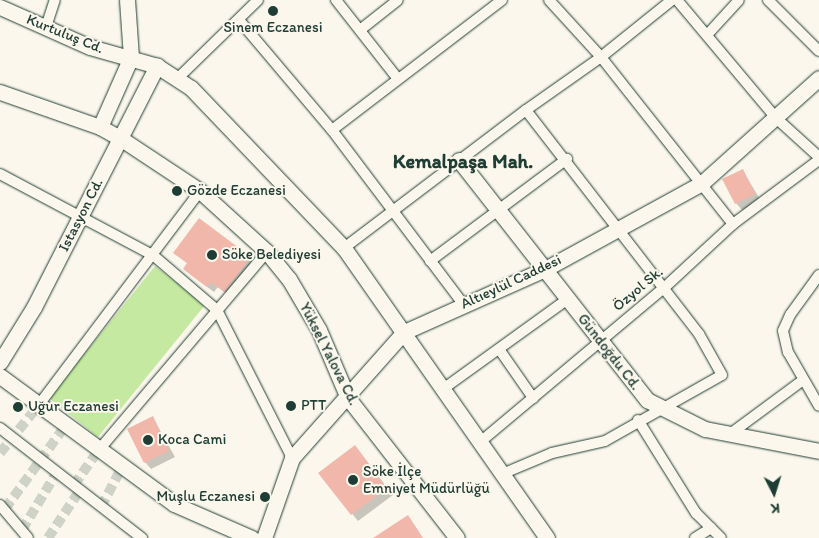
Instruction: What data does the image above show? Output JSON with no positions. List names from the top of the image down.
{
  "streets": {
    "main road": [
      "Kurtuluş Cd.",
      "Istasyon Cd.",
      "Altıeylül Caddesi",
      "Gündoğdu Cd.",
      "Yüksel Yalova Cd."
    ],
    "street": ["Özyol Sk."]
  },
  "crossings": [
    ["Kurtuluş Cd.", "Istasyon Cd."],
    ["Kurtuluş Cd.", "Altıeylül Caddesi"],
    ["Kurtuluş Cd.", "Özyol Sk."],
    ["Istasyon Cd.", "Yüksel Yalova Cd."],
    ["Altıeylül Caddesi", "Gündoğdu Cd."],
    ["Altıeylül Caddesi", "Yüksel Yalova Cd."],
    ["Özyol Sk.", "Gündoğdu Cd."]
  ],
  "districts": ["Kemalpaşa Mah."],
  "places": [
    "Sinem Eczanesi",
    "Gözde Eczanesi",
    "Söke Belediyesi",
    "PTT",
    "Uğur Eczanesi",
    "Koca Cami",
    "Söke İlçe Emniyet Müdürlüğü",
    "Muşlu Eczanesi"
  ],
  "north": "bottom"
}
